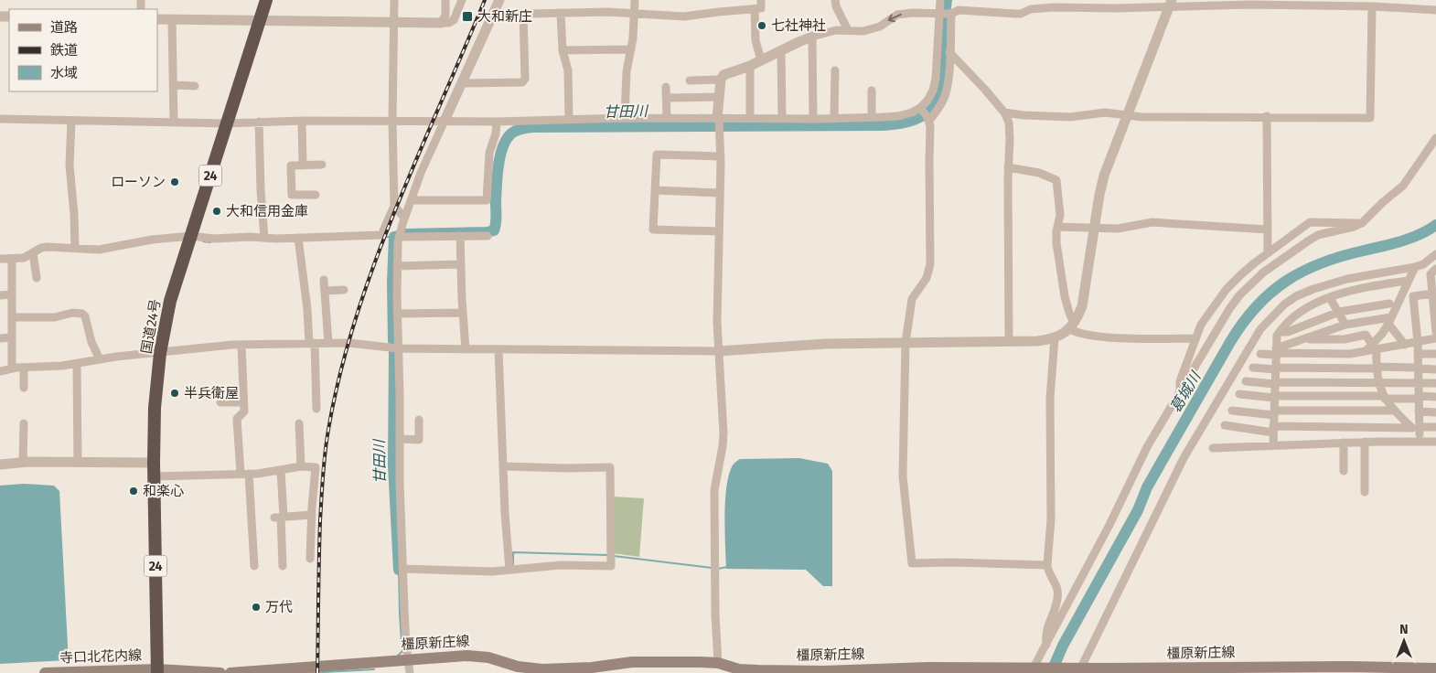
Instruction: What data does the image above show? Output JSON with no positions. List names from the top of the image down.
{
  "streets": {
    "highway": ["24", "国道24号"],
    "main road": ["橿原新庄線", "寺口北花内線"]
  },
  "crossings": [
    ["国道24号", "寺口北花内線"]
  ],
  "water": ["甘田川", "葛城川"],
  "places": {
    "transit": ["大和新庄"],
    "other": [
      "七社神社",
      "ローソン",
      "大和信用金庫",
      "半兵衛屋",
      "和楽心",
      "万代"
    ]
  },
  "legend": ["道路", "鉄道", "水域"],
  "north": "top"
}
